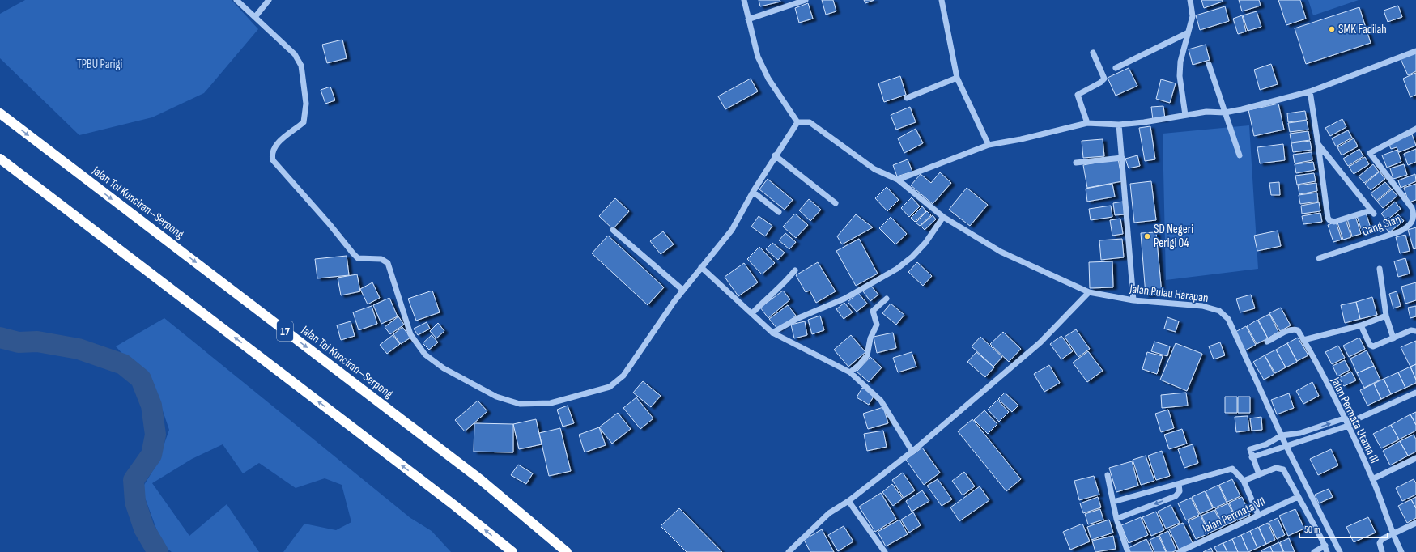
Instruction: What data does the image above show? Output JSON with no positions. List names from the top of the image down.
{
  "streets": {
    "highway": ["Jalan Tol Kunciran–Serpong", "17"],
    "street": [
      "Gang Sian",
      "Jalan Pulau Harapan",
      "Jalan Permata Utama III",
      "Jalan Permata VII"
    ]
  },
  "parks": ["TPBU Parigi"],
  "places": ["SMK Fadilah", "SD Negeri Perigi 04"],
  "scale_bar": "50 m"
}
